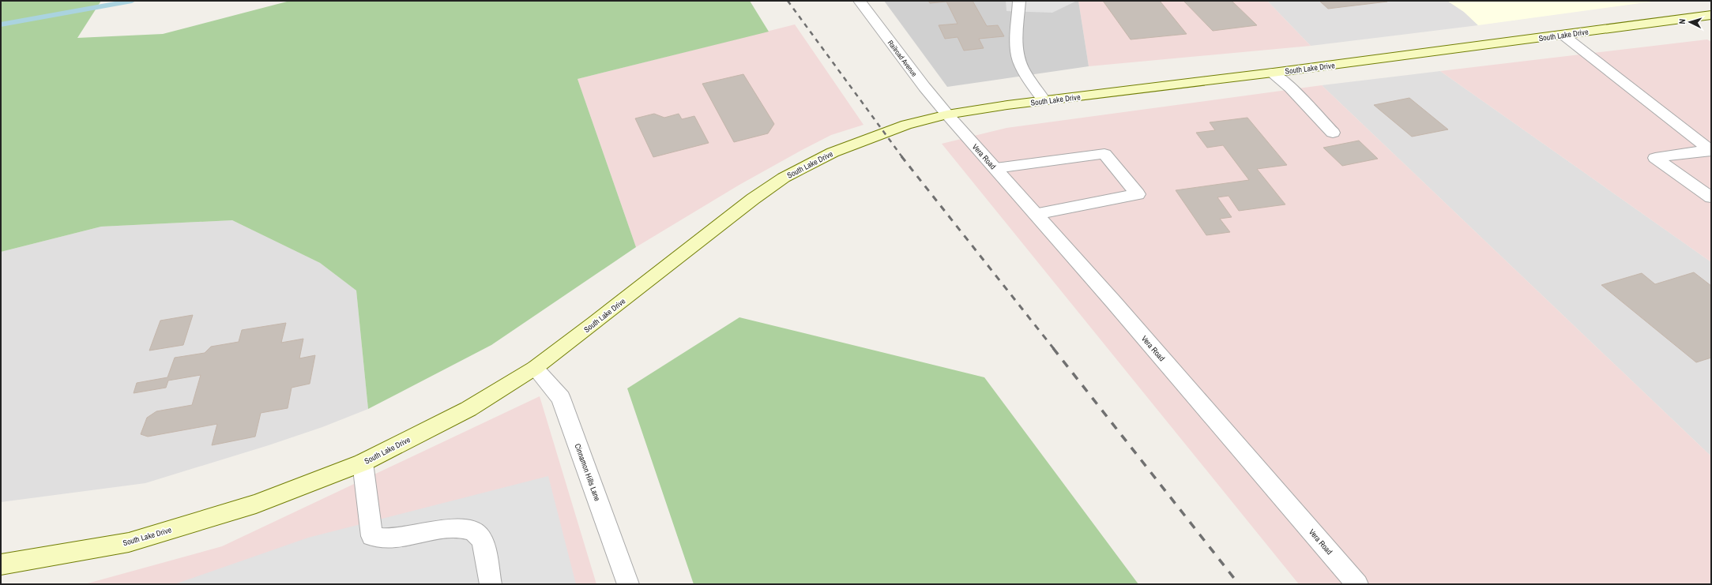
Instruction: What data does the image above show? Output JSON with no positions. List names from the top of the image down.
{
  "streets": {
    "main road": ["South Lake Drive"],
    "street": ["Railroad Avenue", "Vera Road", "Cinnamon Hills Lane"]
  },
  "crossings": [
    ["South Lake Drive", "Railroad Avenue"],
    ["South Lake Drive", "Vera Road"],
    ["South Lake Drive", "Cinnamon Hills Lane"],
    ["Railroad Avenue", "Vera Road"]
  ],
  "north": "left"
}
